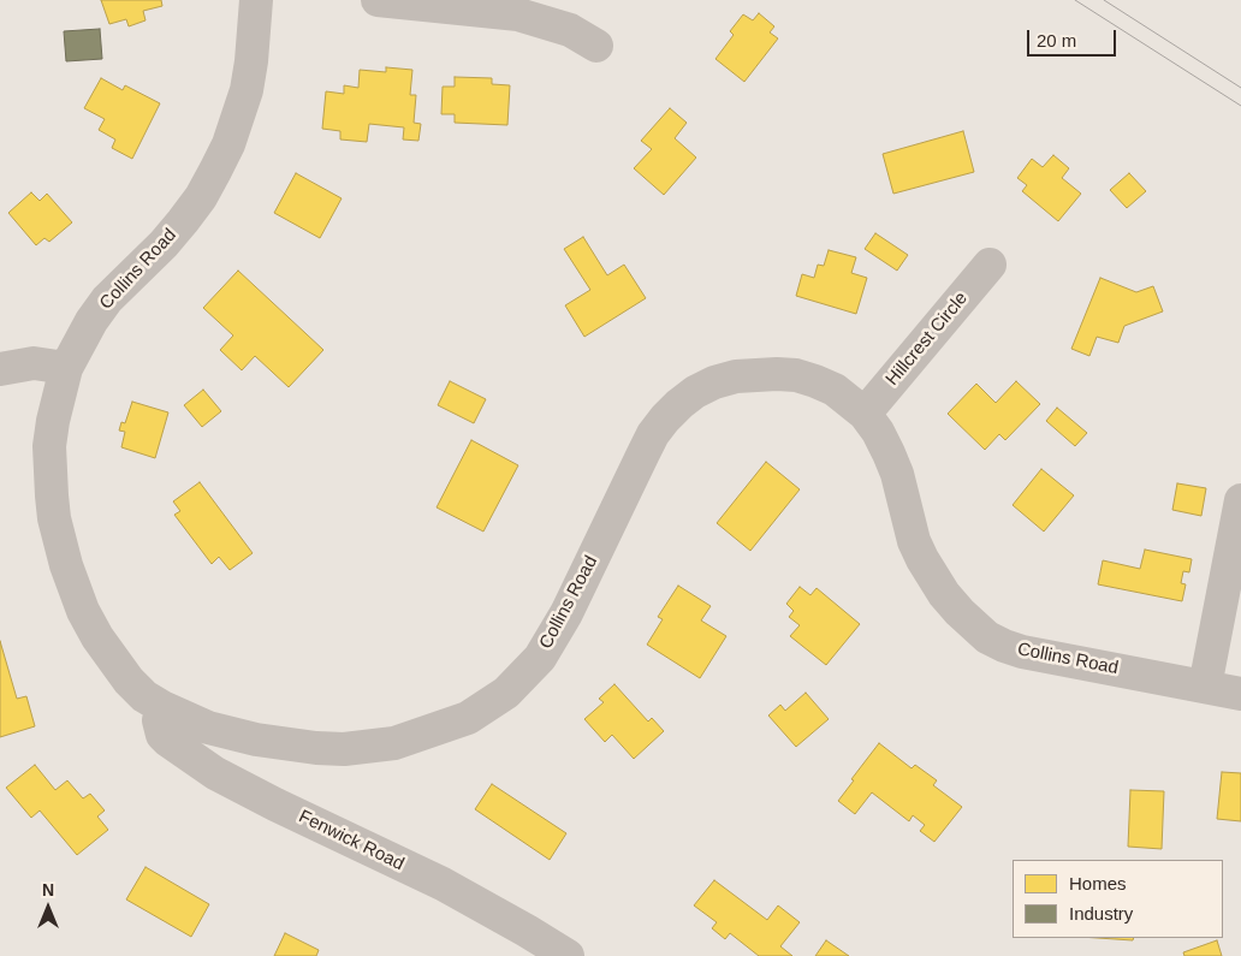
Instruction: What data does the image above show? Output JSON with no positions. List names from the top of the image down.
{
  "streets": {
    "street": ["Collins Road", "Hillcrest Circle", "Fenwick Road"]
  },
  "crossings": [
    ["Collins Road", "Hillcrest Circle"],
    ["Collins Road", "Fenwick Road"]
  ],
  "legend": ["Homes", "Industry"],
  "scale_bar": "20 m",
  "north": "top"
}
